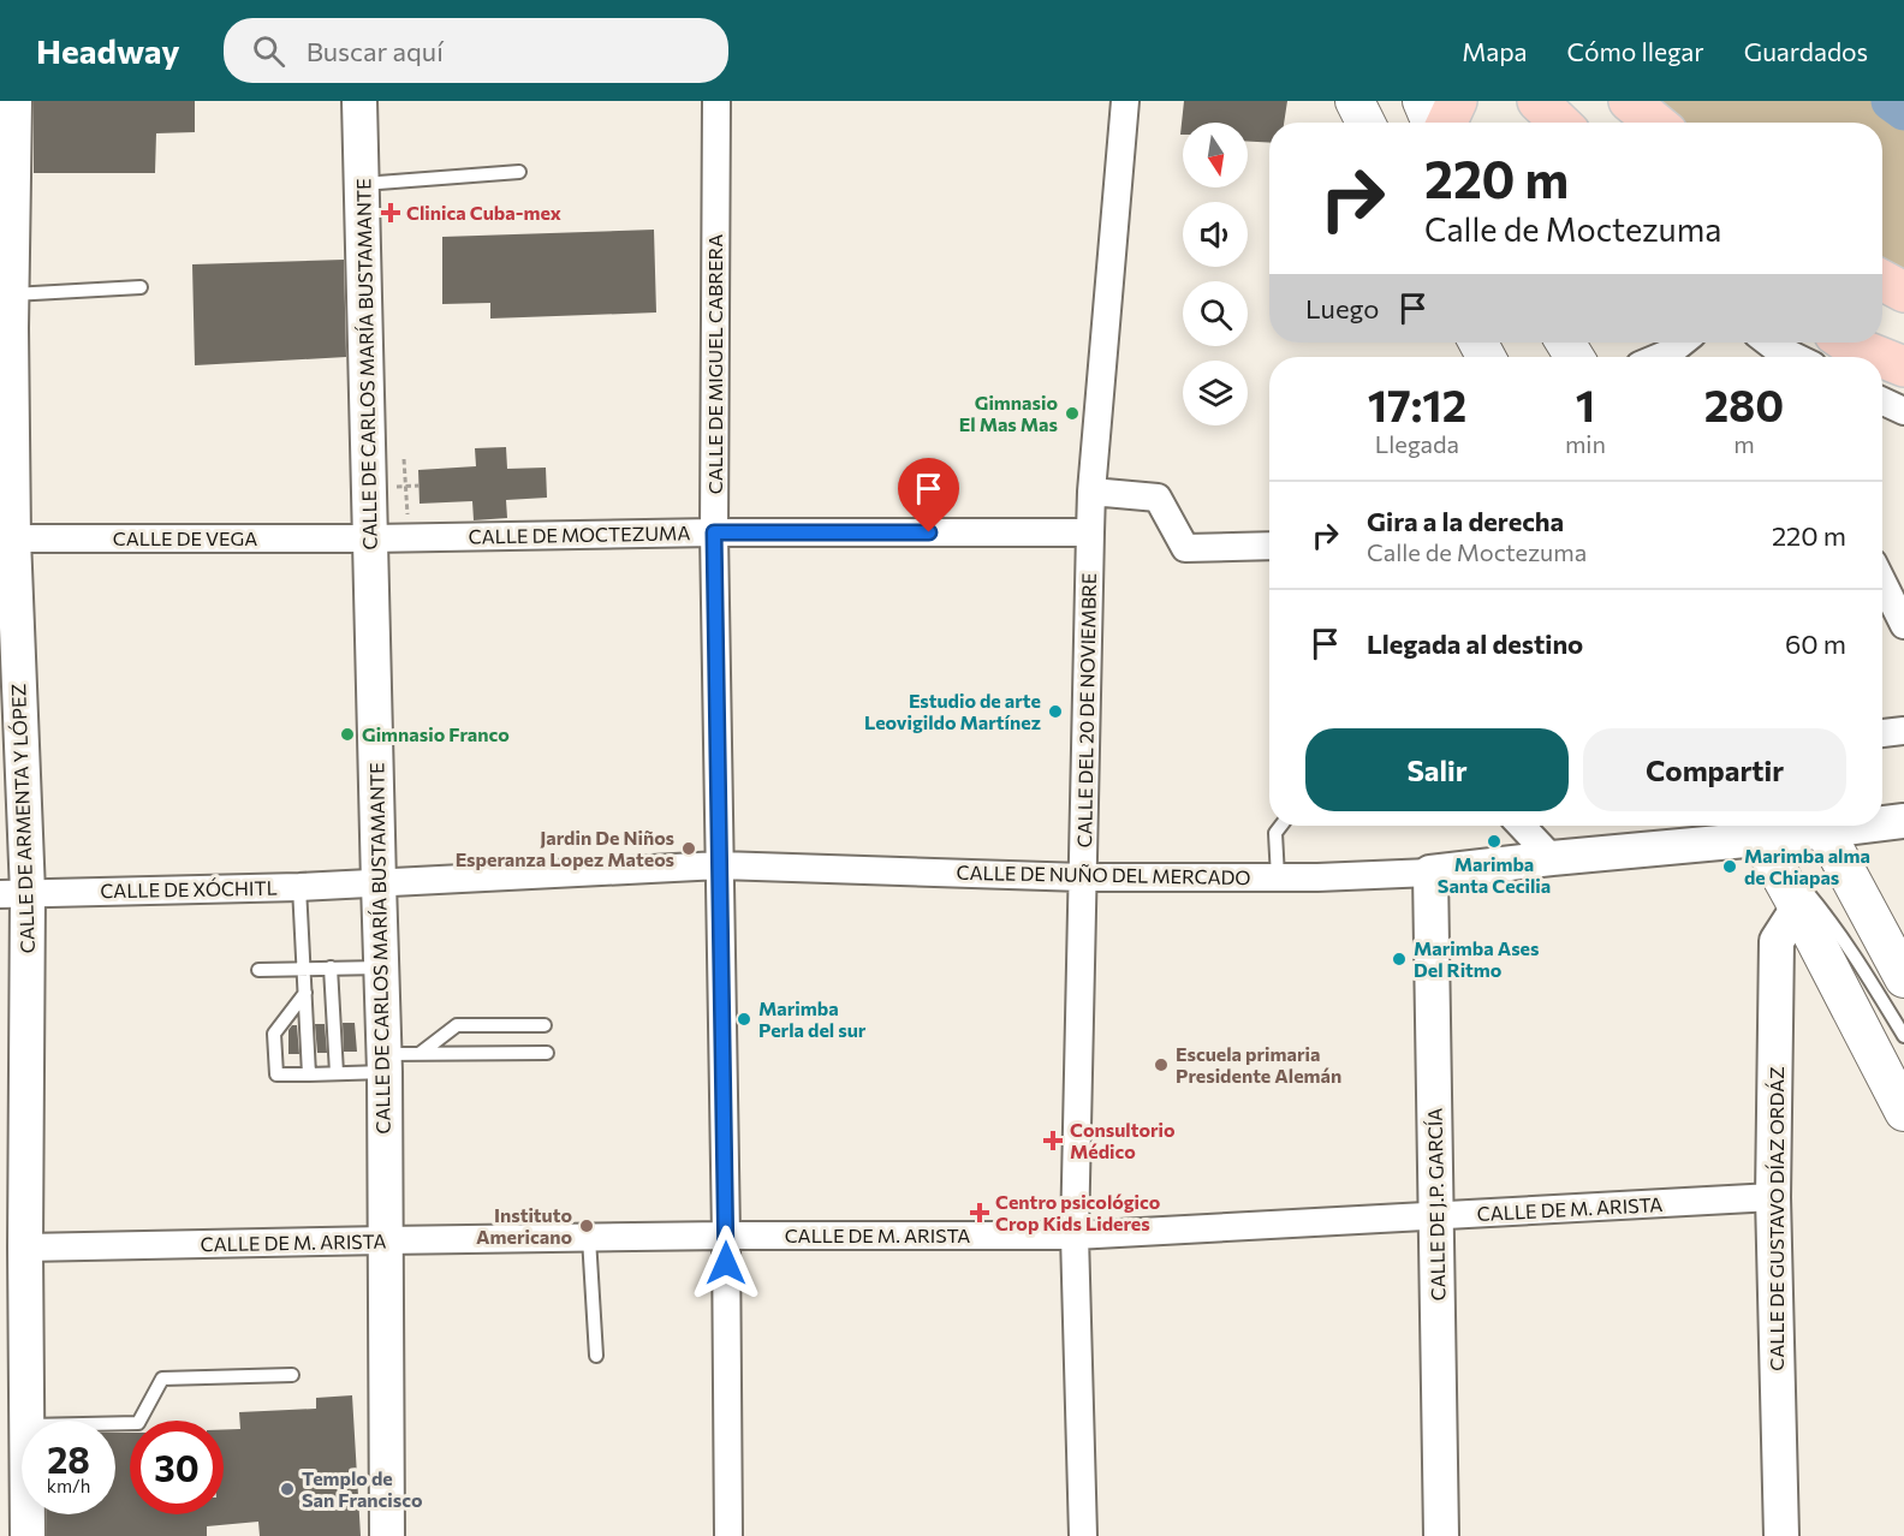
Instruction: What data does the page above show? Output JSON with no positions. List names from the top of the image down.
{
  "streets": {
    "street": [
      "CALLE DE CARLOS MARÍA BUSTAMANTE",
      "CALLE DE MIGUEL CABRERA",
      "CALLE DE MOCTEZUMA",
      "CALLE DE VEGA",
      "CALLE DEL 20 DE NOVIEMBRE",
      "CALLE DE ARMENTA Y LÓPEZ",
      "CALLE DE NUÑO DEL MERCADO",
      "CALLE DE XÓCHITL",
      "CALLE DE J.P. GARCÍA",
      "CALLE DE M. ARISTA",
      "CALLE DE GUSTAVO DÍAZ ORDÁZ"
    ]
  },
  "crossings": [
    ["CALLE DE CARLOS MARÍA BUSTAMANTE", "CALLE DE MOCTEZUMA"],
    ["CALLE DE CARLOS MARÍA BUSTAMANTE", "CALLE DE VEGA"],
    ["CALLE DE CARLOS MARÍA BUSTAMANTE", "CALLE DE NUÑO DEL MERCADO"],
    ["CALLE DE CARLOS MARÍA BUSTAMANTE", "CALLE DE XÓCHITL"],
    ["CALLE DE CARLOS MARÍA BUSTAMANTE", "CALLE DE M. ARISTA"],
    ["CALLE DE MIGUEL CABRERA", "CALLE DE MOCTEZUMA"],
    ["CALLE DE MIGUEL CABRERA", "CALLE DE NUÑO DEL MERCADO"],
    ["CALLE DE MIGUEL CABRERA", "CALLE DE M. ARISTA"],
    ["CALLE DE MOCTEZUMA", "CALLE DE VEGA"],
    ["CALLE DE MOCTEZUMA", "CALLE DEL 20 DE NOVIEMBRE"],
    ["CALLE DE VEGA", "CALLE DE ARMENTA Y LÓPEZ"],
    ["CALLE DEL 20 DE NOVIEMBRE", "CALLE DE NUÑO DEL MERCADO"],
    ["CALLE DEL 20 DE NOVIEMBRE", "CALLE DE M. ARISTA"],
    ["CALLE DE ARMENTA Y LÓPEZ", "CALLE DE XÓCHITL"],
    ["CALLE DE ARMENTA Y LÓPEZ", "CALLE DE M. ARISTA"],
    ["CALLE DE NUÑO DEL MERCADO", "CALLE DE XÓCHITL"],
    ["CALLE DE NUÑO DEL MERCADO", "CALLE DE J.P. GARCÍA"],
    ["CALLE DE J.P. GARCÍA", "CALLE DE M. ARISTA"],
    ["CALLE DE M. ARISTA", "CALLE DE GUSTAVO DÍAZ ORDÁZ"]
  ],
  "places": {
    "health": ["Clinica Cuba-mex", "Consultorio Médico", "Centro psicológico Crop Kids Lideres"],
    "other": [
      "Gimnasio El Mas Mas",
      "Estudio de arte Leovigildo Martínez",
      "Gimnasio Franco",
      "Marimba Santa Cecilia",
      "Jardin De Niños Esperanza Lopez Mateos",
      "Marimba alma de Chiapas",
      "Marimba Ases Del Ritmo",
      "Marimba Perla del sur",
      "Escuela primaria Presidente Alemán",
      "Instituto Americano",
      "Templo de San Francisco"
    ]
  },
  "north": "bottom",
  "page": {
    "header": "Headway",
    "search": "Buscar aquí",
    "nav": ["Mapa", "Cómo llegar", "Guardados"],
    "turn": ["220 m", "Calle de Moctezuma"],
    "then": "Luego",
    "eta": [
      "17:12",
      "Llegada",
      "1",
      "min",
      "280",
      "m"
    ],
    "list": [
      {
        "name": "Gira a la derecha",
        "note": "Calle de Moctezuma",
        "value": "220 m"
      },
      {
        "name": "Llegada al destino",
        "value": "60 m"
      }
    ],
    "buttons": ["Salir", "Compartir"],
    "speed": "28 km/h",
    "limit": "30"
  }
}
